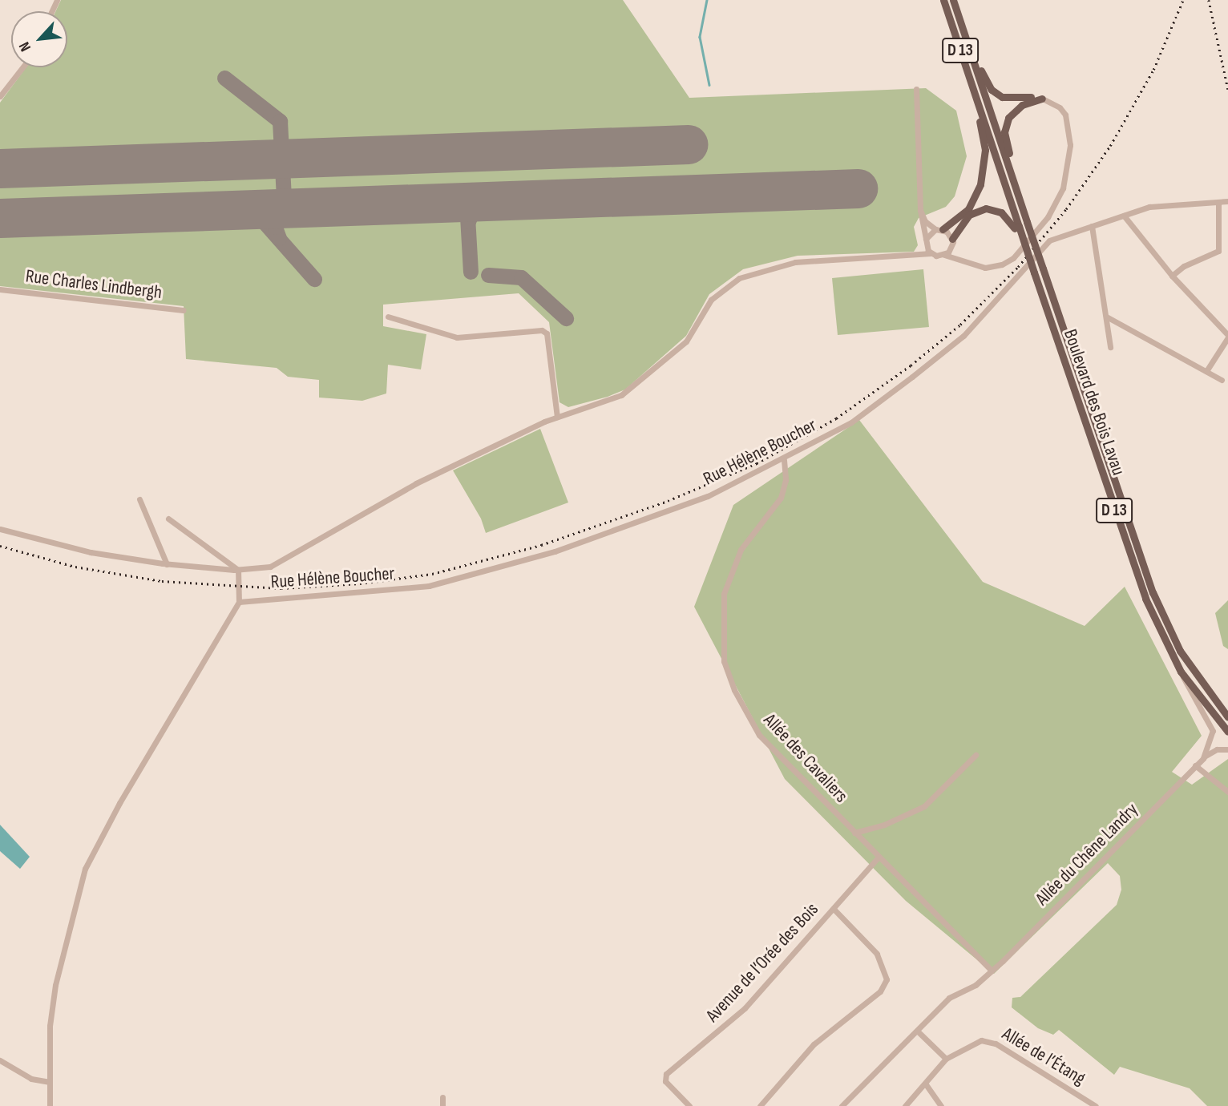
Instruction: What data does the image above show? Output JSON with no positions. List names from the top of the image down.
{
  "streets": {
    "main road": ["D 13", "Boulevard des Bois Lavau"],
    "street": [
      "Rue Charles Lindbergh",
      "Rue Hélène Boucher",
      "Allée des Cavaliers",
      "Allée du Chêne Landry",
      "Avenue de l’Orée des Bois",
      "Allée de l’Étang"
    ]
  },
  "crossings": [
    ["D 13", "Boulevard des Bois Lavau"],
    ["Boulevard des Bois Lavau", "Allée du Chêne Landry"],
    ["Rue Hélène Boucher", "Allée des Cavaliers"],
    ["Allée des Cavaliers", "Allée du Chêne Landry"],
    ["Allée des Cavaliers", "Avenue de l’Orée des Bois"]
  ],
  "north": "bottom left"
}
